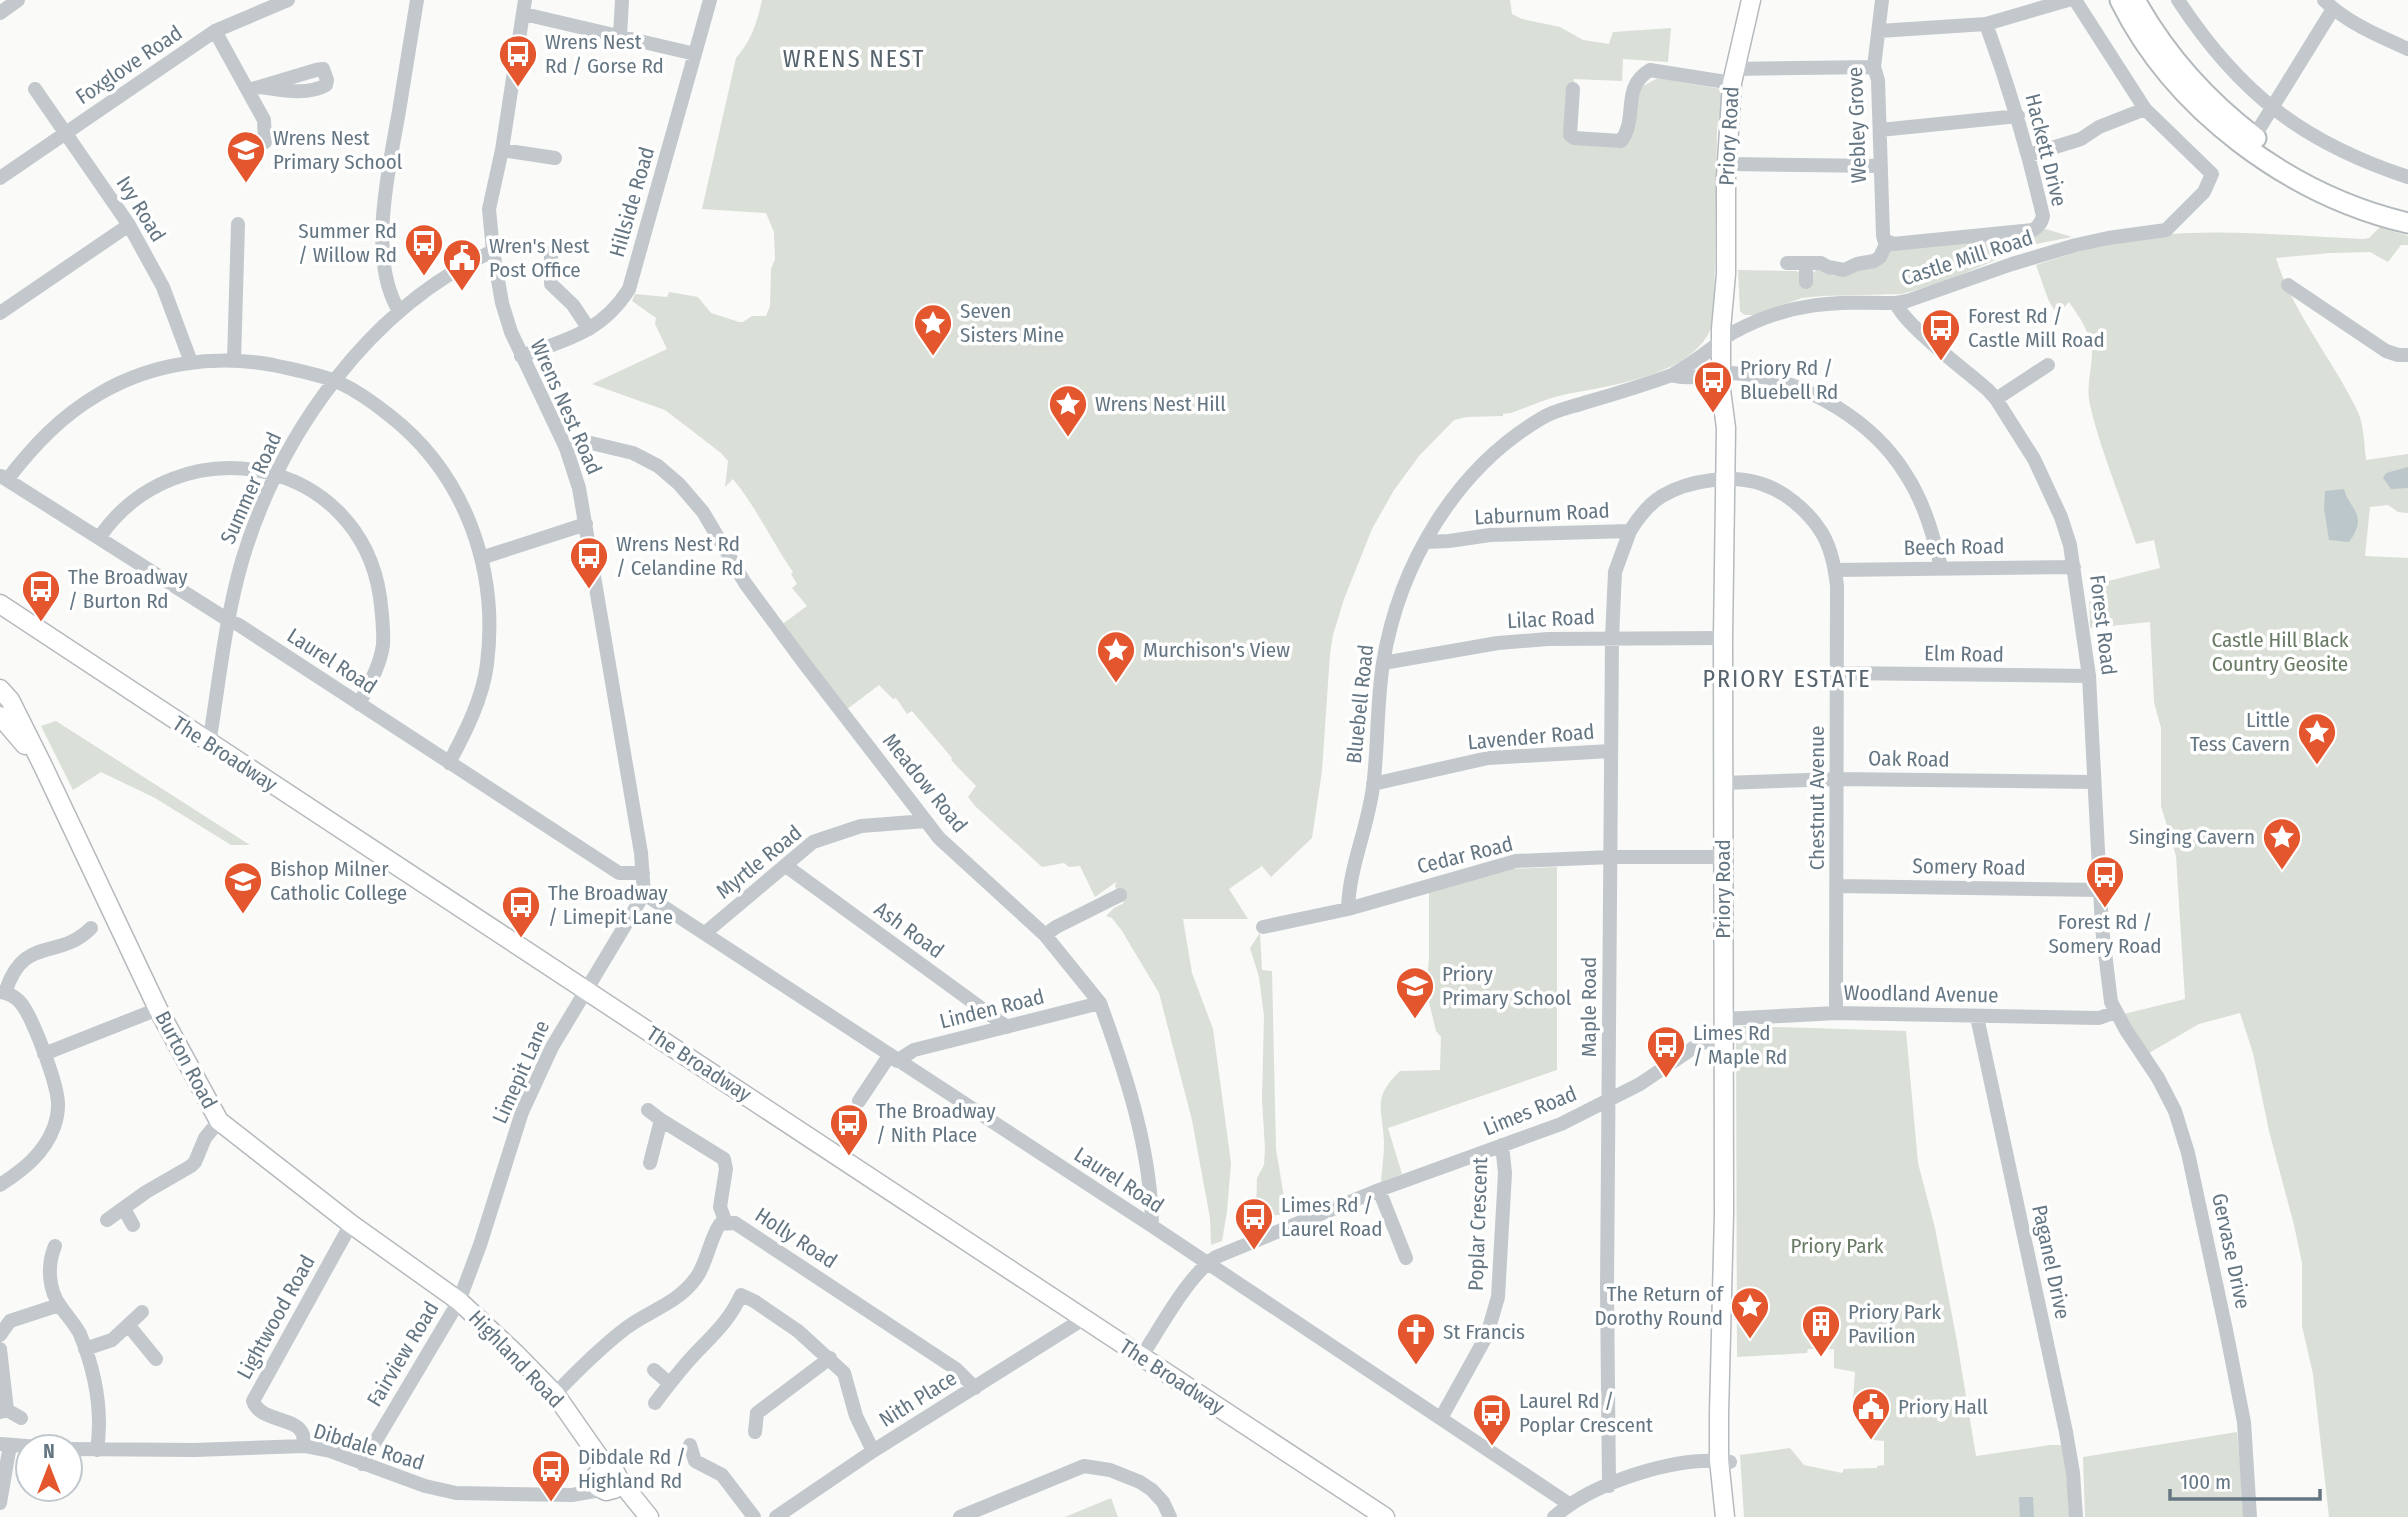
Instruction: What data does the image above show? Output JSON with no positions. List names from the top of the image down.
{
  "streets": {
    "main road": [
      "Priory Road",
      "The Broadway",
      "Burton Road",
      "Highland Road"
    ],
    "street": [
      "Foxglove Road",
      "Webley Grove",
      "Hackett Drive",
      "Hillside Road",
      "Ivy Road",
      "Castle Mill Road",
      "Wrens Nest Road",
      "Summer Road",
      "Laburnum Road",
      "Beech Road",
      "Lilac Road",
      "Forest Road",
      "Elm Road",
      "Laurel Road",
      "Bluebell Road",
      "Lavender Road",
      "Oak Road",
      "Meadow Road",
      "Chestnut Avenue",
      "Cedar Road",
      "Myrtle Road",
      "Somery Road",
      "Ash Road",
      "Woodland Avenue",
      "Maple Road",
      "Linden Road",
      "Limepit Lane",
      "Limes Road",
      "Poplar Crescent",
      "Holly Road",
      "Gervase Drive",
      "Paganel Drive",
      "Lightwood Road",
      "Fairview Road",
      "Nith Place",
      "Dibdale Road"
    ]
  },
  "crossings": [
    ["Foxglove Road", "Ivy Road"],
    ["Webley Grove", "Hackett Drive"],
    ["Priory Road", "Castle Mill Road"],
    ["Priory Road", "Laburnum Road"],
    ["Priory Road", "Lilac Road"],
    ["Priory Road", "Bluebell Road"],
    ["Priory Road", "Oak Road"],
    ["Priory Road", "Chestnut Avenue"],
    ["Priory Road", "Cedar Road"],
    ["Priory Road", "Woodland Avenue"],
    ["Priory Road", "Limes Road"],
    ["Hillside Road", "Wrens Nest Road"],
    ["Castle Mill Road", "Forest Road"],
    ["Castle Mill Road", "Bluebell Road"],
    ["Wrens Nest Road", "Summer Road"],
    ["Wrens Nest Road", "Laurel Road"],
    ["Wrens Nest Road", "Meadow Road"],
    ["Summer Road", "Laurel Road"],
    ["Summer Road", "The Broadway"],
    ["Laburnum Road", "Bluebell Road"],
    ["Laburnum Road", "Chestnut Avenue"],
    ["Laburnum Road", "Maple Road"],
    ["Beech Road", "Forest Road"],
    ["Beech Road", "Bluebell Road"],
    ["Beech Road", "Chestnut Avenue"],
    ["Lilac Road", "Bluebell Road"],
    ["Lilac Road", "Maple Road"],
    ["Forest Road", "Elm Road"],
    ["Forest Road", "Oak Road"],
    ["Forest Road", "Somery Road"],
    ["Forest Road", "Woodland Avenue"],
    ["Forest Road", "Gervase Drive"],
    ["Elm Road", "Chestnut Avenue"],
    ["Laurel Road", "Meadow Road"],
    ["Laurel Road", "Myrtle Road"],
    ["Laurel Road", "Linden Road"],
    ["Laurel Road", "Limepit Lane"],
    ["Laurel Road", "Limes Road"],
    ["Laurel Road", "Poplar Crescent"],
    ["Bluebell Road", "Lavender Road"],
    ["Bluebell Road", "Cedar Road"],
    ["Lavender Road", "Maple Road"],
    ["The Broadway", "Limepit Lane"],
    ["The Broadway", "Limes Road"],
    ["The Broadway", "Nith Place"],
    ["Oak Road", "Chestnut Avenue"],
    ["Meadow Road", "Myrtle Road"],
    ["Meadow Road", "Linden Road"],
    ["Chestnut Avenue", "Somery Road"],
    ["Chestnut Avenue", "Woodland Avenue"],
    ["Cedar Road", "Maple Road"],
    ["Myrtle Road", "Ash Road"],
    ["Ash Road", "Linden Road"],
    ["Woodland Avenue", "Limes Road"],
    ["Woodland Avenue", "Gervase Drive"],
    ["Woodland Avenue", "Paganel Drive"],
    ["Maple Road", "Limes Road"],
    ["Burton Road", "Limepit Lane"],
    ["Burton Road", "Lightwood Road"],
    ["Burton Road", "Fairview Road"],
    ["Burton Road", "Highland Road"],
    ["Limepit Lane", "Fairview Road"],
    ["Limepit Lane", "Highland Road"],
    ["Limes Road", "Poplar Crescent"],
    ["Holly Road", "Highland Road"],
    ["Holly Road", "Nith Place"],
    ["Lightwood Road", "Dibdale Road"],
    ["Fairview Road", "Highland Road"],
    ["Fairview Road", "Dibdale Road"],
    ["Highland Road", "Dibdale Road"]
  ],
  "districts": ["WRENS NEST", "PRIORY ESTATE"],
  "parks": ["Castle Hill Black Country Geosite", "Priory Park"],
  "places": {
    "bus stop": [
      "Wrens Nest Rd / Gorse Rd",
      "Summer Rd / Willow Rd",
      "Forest Rd / Castle Mill Road",
      "Priory Rd / Bluebell Rd",
      "Wrens Nest Rd / Celandine Rd",
      "The Broadway / Burton Rd",
      "Forest Rd / Somery Road",
      "The Broadway / Limepit Lane",
      "Limes Rd / Maple Rd",
      "The Broadway / Nith Place",
      "Limes Rd / Laurel Road",
      "Laurel Rd / Poplar Crescent",
      "Dibdale Rd / Highland Rd"
    ],
    "school or university": ["Wrens Nest Primary School", "Bishop Milner Catholic College", "Priory Primary School"],
    "public building": ["Wren's Nest Post Office", "Priory Hall"],
    "place": [
      "Seven Sisters Mine",
      "Wrens Nest Hill",
      "Murchison's View",
      "Little Tess Cavern",
      "Singing Cavern",
      "The Return of Dorothy Round"
    ],
    "building": ["Priory Park Pavilion"],
    "church": ["St Francis"]
  },
  "scale_bar": "100 m",
  "north": "top"
}
